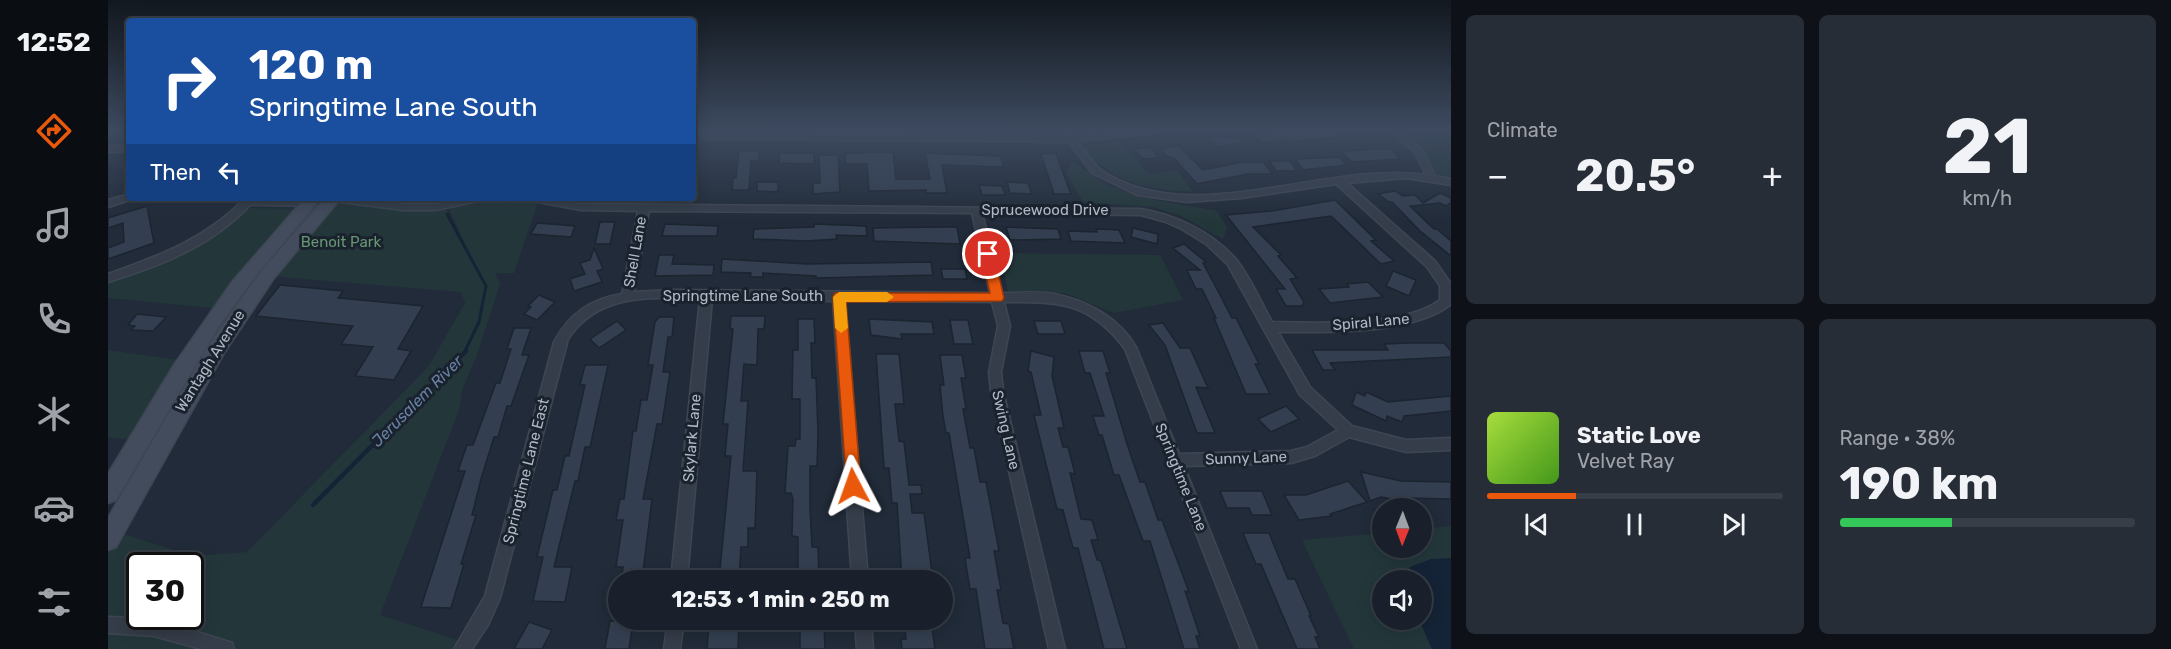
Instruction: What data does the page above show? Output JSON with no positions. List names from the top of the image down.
{
  "streets": {
    "main road": ["Wantagh Avenue"],
    "street": [
      "Sprucewood Drive",
      "Shell Lane",
      "Springtime Lane South",
      "Spiral Lane",
      "Swing Lane",
      "Skylark Lane",
      "Sunny Lane",
      "Springtime Lane East",
      "Springtime Lane"
    ]
  },
  "crossings": [
    ["Sprucewood Drive", "Shell Lane"],
    ["Sprucewood Drive", "Spiral Lane"],
    ["Sprucewood Drive", "Swing Lane"],
    ["Sprucewood Drive", "Sunny Lane"],
    ["Shell Lane", "Springtime Lane South"],
    ["Springtime Lane South", "Swing Lane"],
    ["Springtime Lane South", "Skylark Lane"],
    ["Springtime Lane South", "Springtime Lane East"],
    ["Springtime Lane South", "Springtime Lane"],
    ["Sunny Lane", "Springtime Lane"]
  ],
  "water": ["Jerusalem River"],
  "parks": ["Benoit Park"],
  "north": "bottom",
  "page": {
    "tabs": "12:52",
    "tile": [
      "Climate",
      ["21", "km/h"],
      ["Range · 38%", "190 km"]
    ],
    "turn": ["120 m", "Springtime Lane South"],
    "then": "Then",
    "heat": ["−", "20.5°", "+"],
    "song": ["Static Love", "Velvet Ray"],
    "limit": "30",
    "trip": "12:53 · 1 min · 250 m"
  }
}
